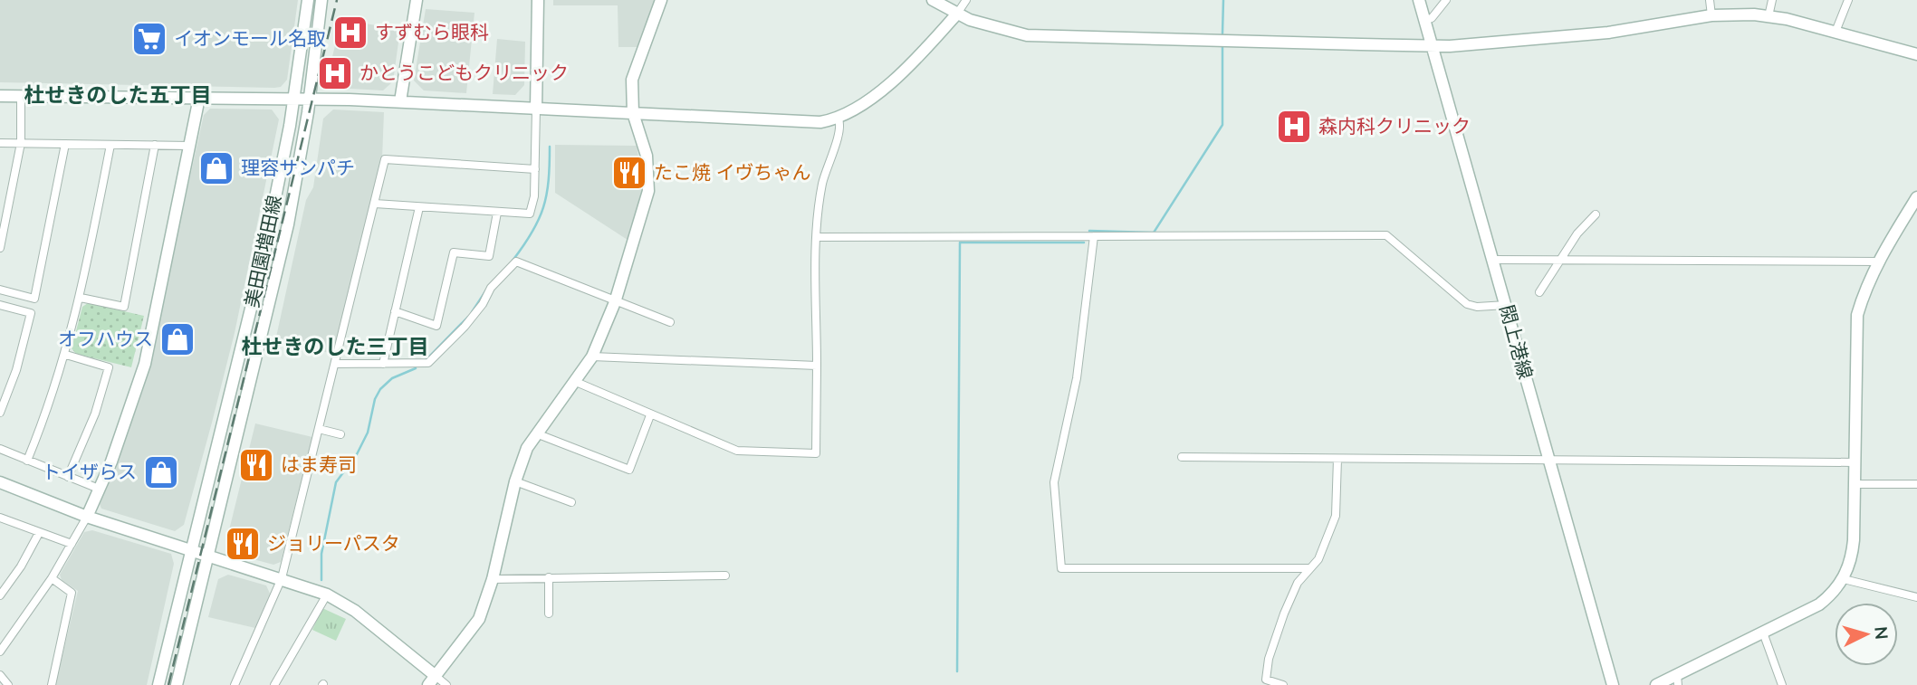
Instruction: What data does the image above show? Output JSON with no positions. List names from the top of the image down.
{
  "streets": {
    "street": ["美田園増田線", "閖上港線"]
  },
  "districts": ["杜せきのした五丁目", "杜せきのした三丁目"],
  "places": {
    "hospital": ["すずむら眼科", "かとうこどもクリニック", "森内科クリニック"],
    "supermarket": ["イオンモール名取"],
    "shop": ["理容サンパチ", "オフハウス", "トイザらス"],
    "restaurant": ["たこ焼 イヴちゃん", "はま寿司", "ジョリーパスタ"]
  },
  "north": "right"
}
